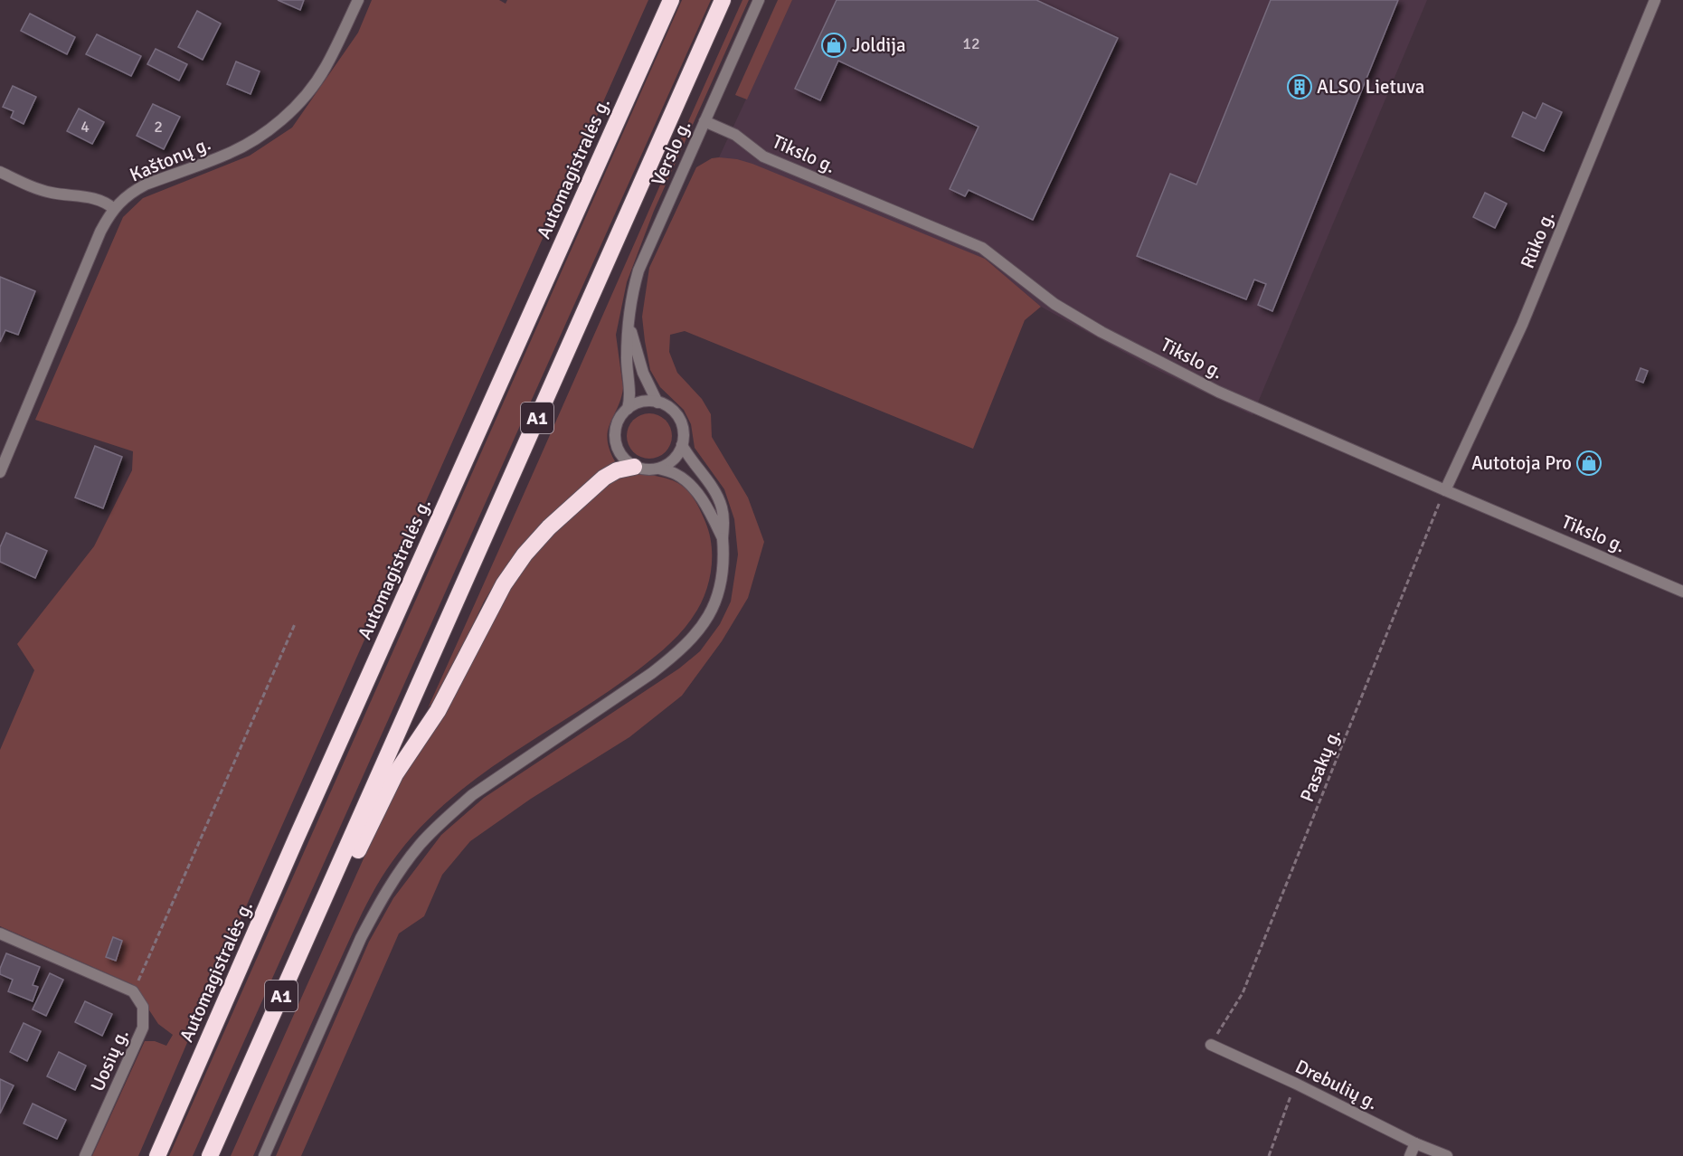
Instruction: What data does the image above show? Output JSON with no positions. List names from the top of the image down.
{
  "streets": {
    "highway": ["Automagistralės g.", "A1"],
    "street": [
      "Verslo g.",
      "Tikslo g.",
      "Kaštonų g.",
      "Rūko g.",
      "Uosių g.",
      "Drebulių g."
    ],
    "path": ["Pasakų g."]
  },
  "crossings": [
    ["Verslo g.", "Tikslo g."],
    ["Tikslo g.", "Rūko g."],
    ["Tikslo g.", "Pasakų g."],
    ["Rūko g.", "Pasakų g."],
    ["Pasakų g.", "Drebulių g."]
  ],
  "places": {
    "shop": ["Joldija", "Autotoja Pro"],
    "building": ["ALSO Lietuva"]
  },
  "house_numbers": ["12", "4", "2"]
}
